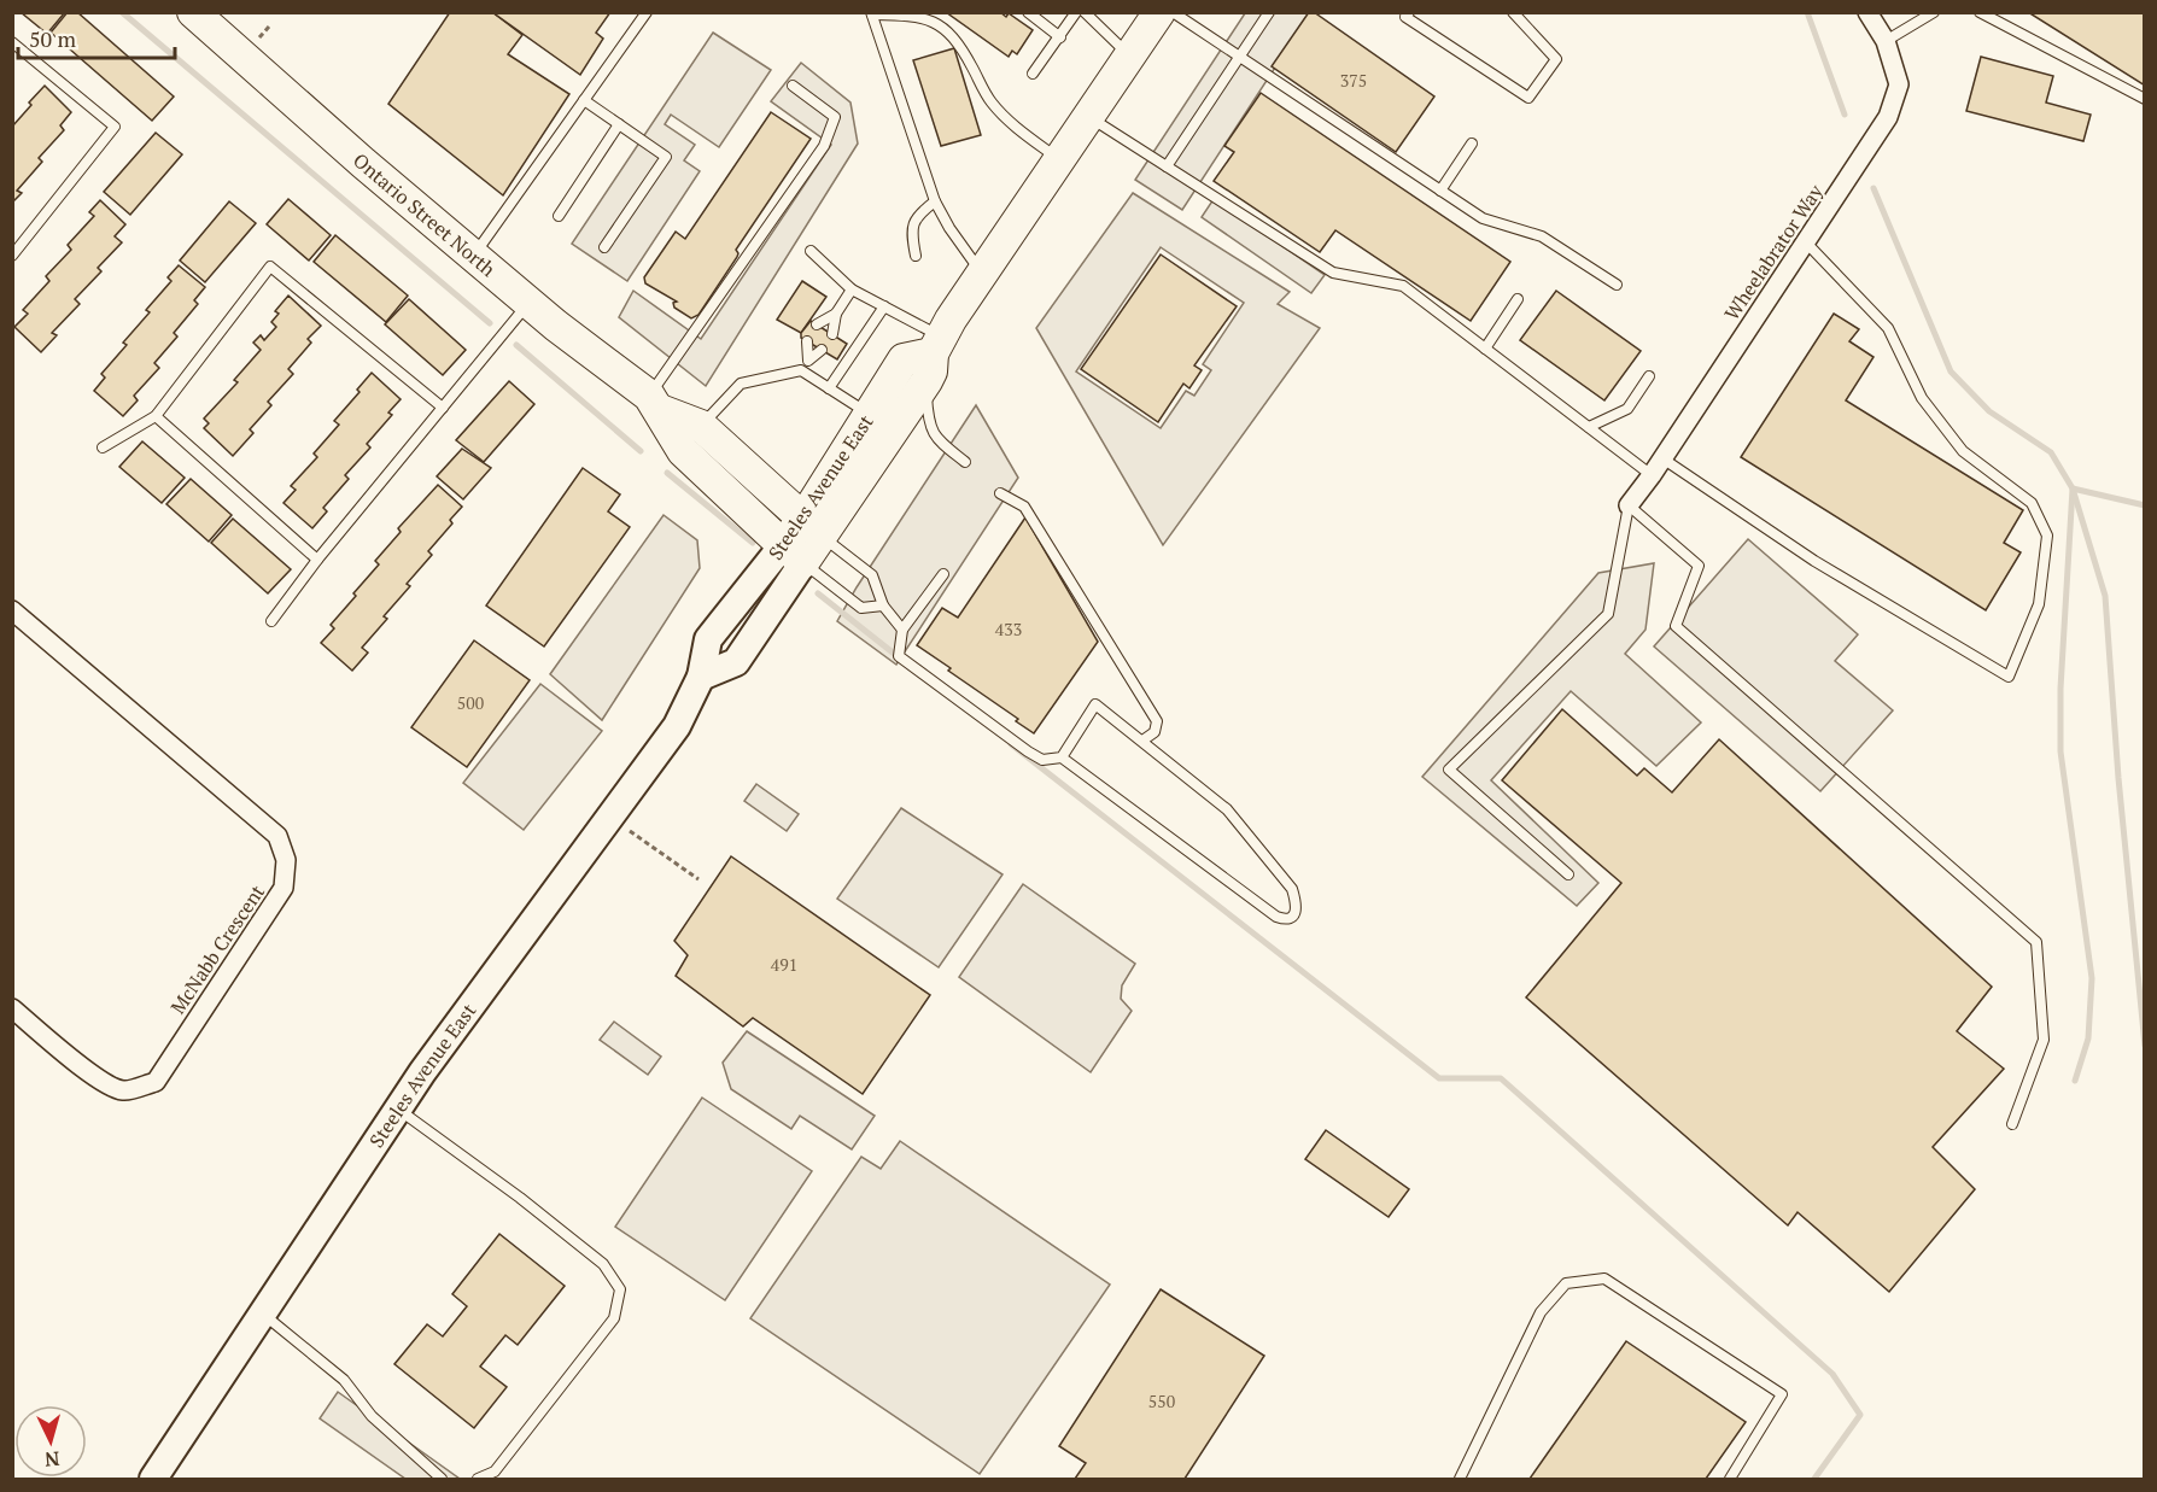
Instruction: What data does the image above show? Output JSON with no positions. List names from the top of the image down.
{
  "streets": {
    "main road": ["Ontario Street North", "Steeles Avenue East"],
    "street": ["Wheelabrator Way", "McNabb Crescent"]
  },
  "crossings": [
    ["Ontario Street North", "Steeles Avenue East"]
  ],
  "house_numbers": [
    "375",
    "433",
    "500",
    "491",
    "550"
  ],
  "scale_bar": "50 m",
  "north": "bottom"
}
